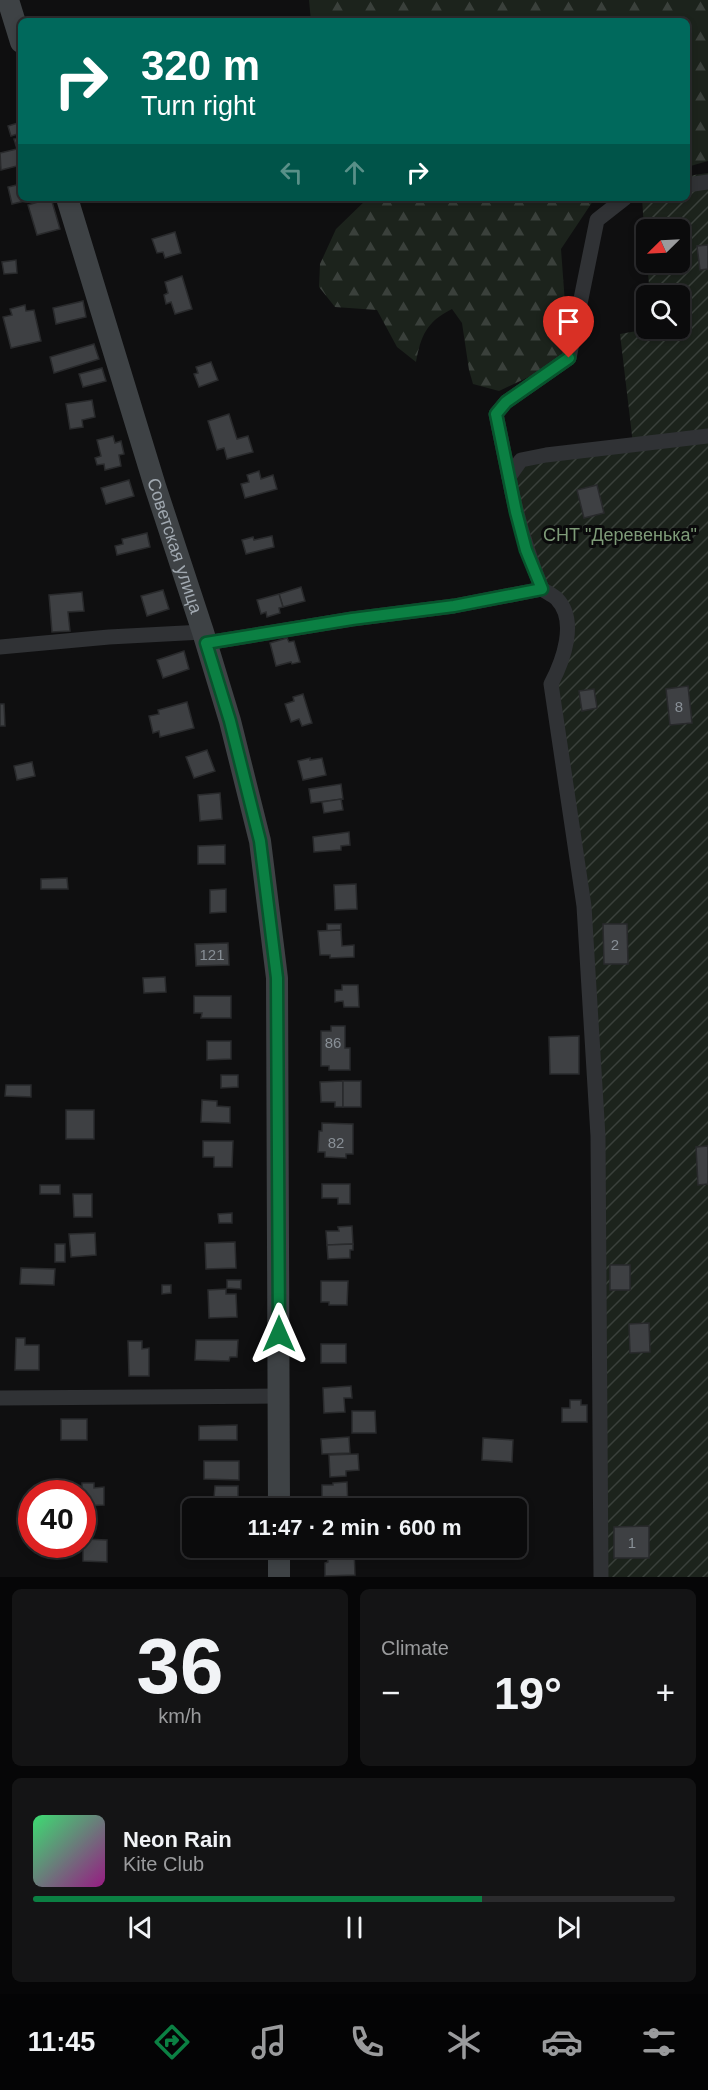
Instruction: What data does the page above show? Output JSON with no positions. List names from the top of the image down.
{
  "streets": {
    "street": ["Советская улица"]
  },
  "parks": ["СНТ \"Деревенька\""],
  "house_numbers": [
    "8",
    "2",
    "121",
    "86",
    "82",
    "1"
  ],
  "north": "bottom left",
  "page": {
    "turn": ["320 m", "Turn right"],
    "limit": "40",
    "trip": "11:47 · 2 min · 600 m",
    "tile": [
      ["36", "km/h"],
      "Climate"
    ],
    "heat": ["−", "19°", "+"],
    "song": ["Neon Rain", "Kite Club"],
    "tabs": "11:45"
  }
}
